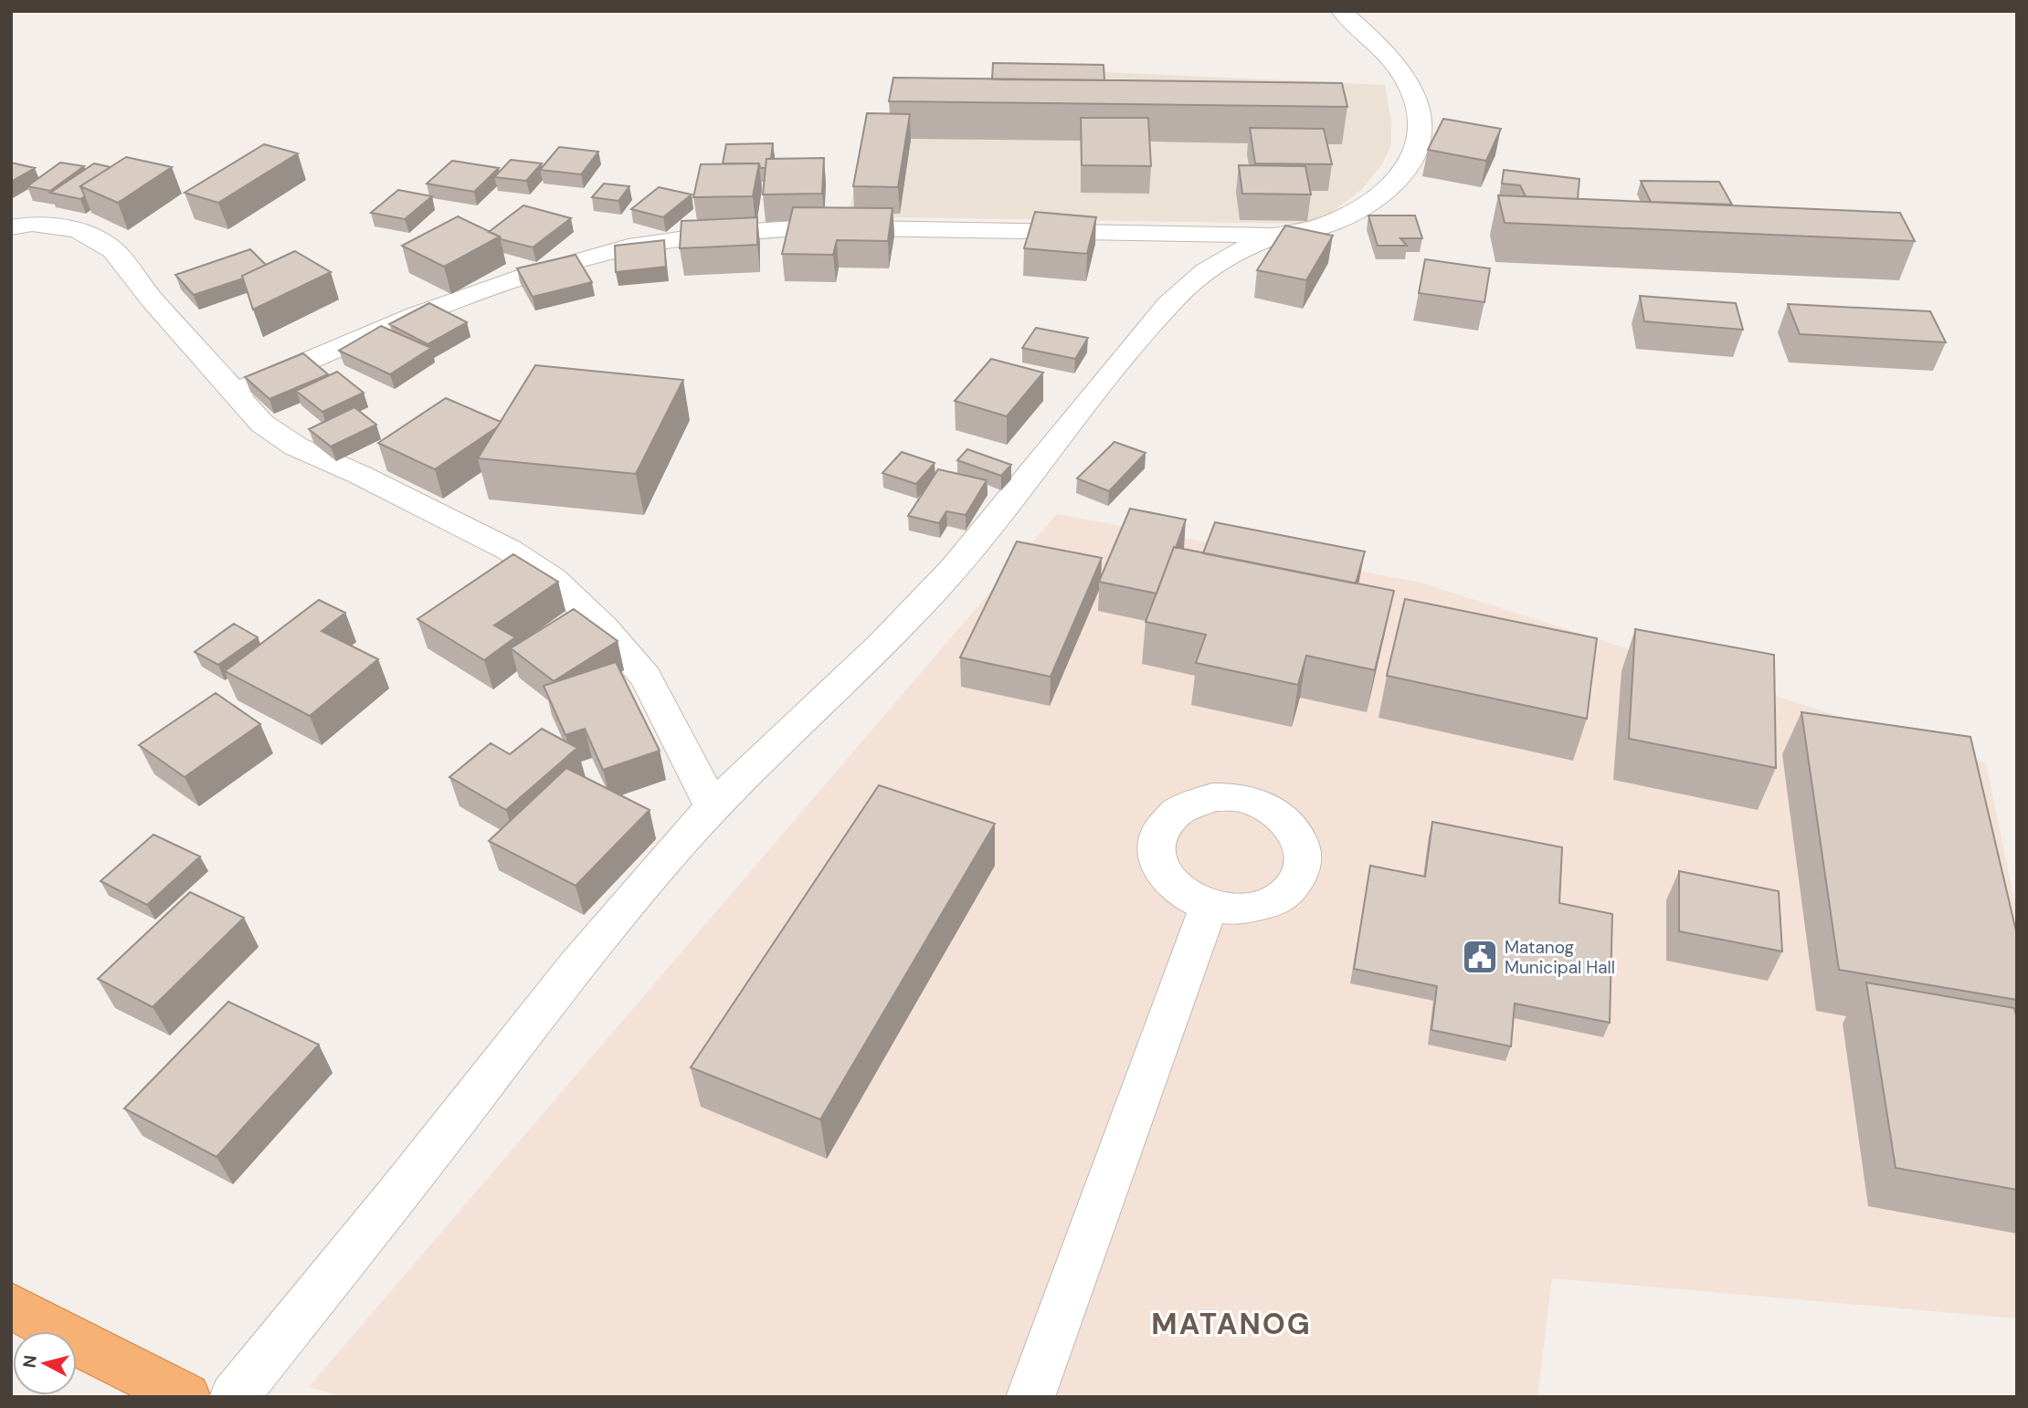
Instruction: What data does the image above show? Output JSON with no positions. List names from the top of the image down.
{
  "districts": ["MATANOG"],
  "places": {
    "public building": ["Matanog Municipal Hall"]
  },
  "north": "left"
}
